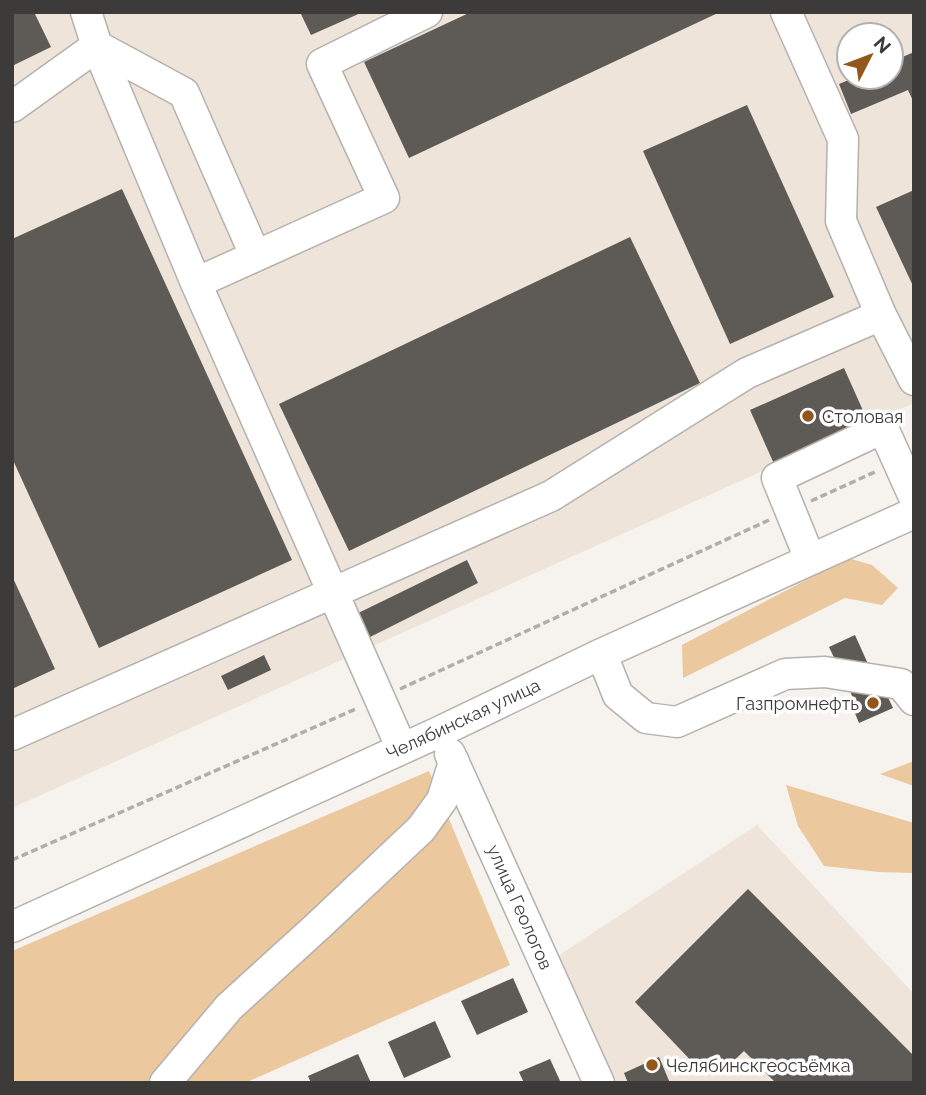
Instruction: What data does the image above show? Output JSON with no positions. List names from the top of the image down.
{
  "streets": {
    "street": ["Челябинская улица", "улица Геологов"]
  },
  "crossings": [
    ["Челябинская улица", "улица Геологов"]
  ],
  "places": ["Столовая", "Газпромнефть", "Челябинскгеосъёмка"],
  "north": "top right"
}
